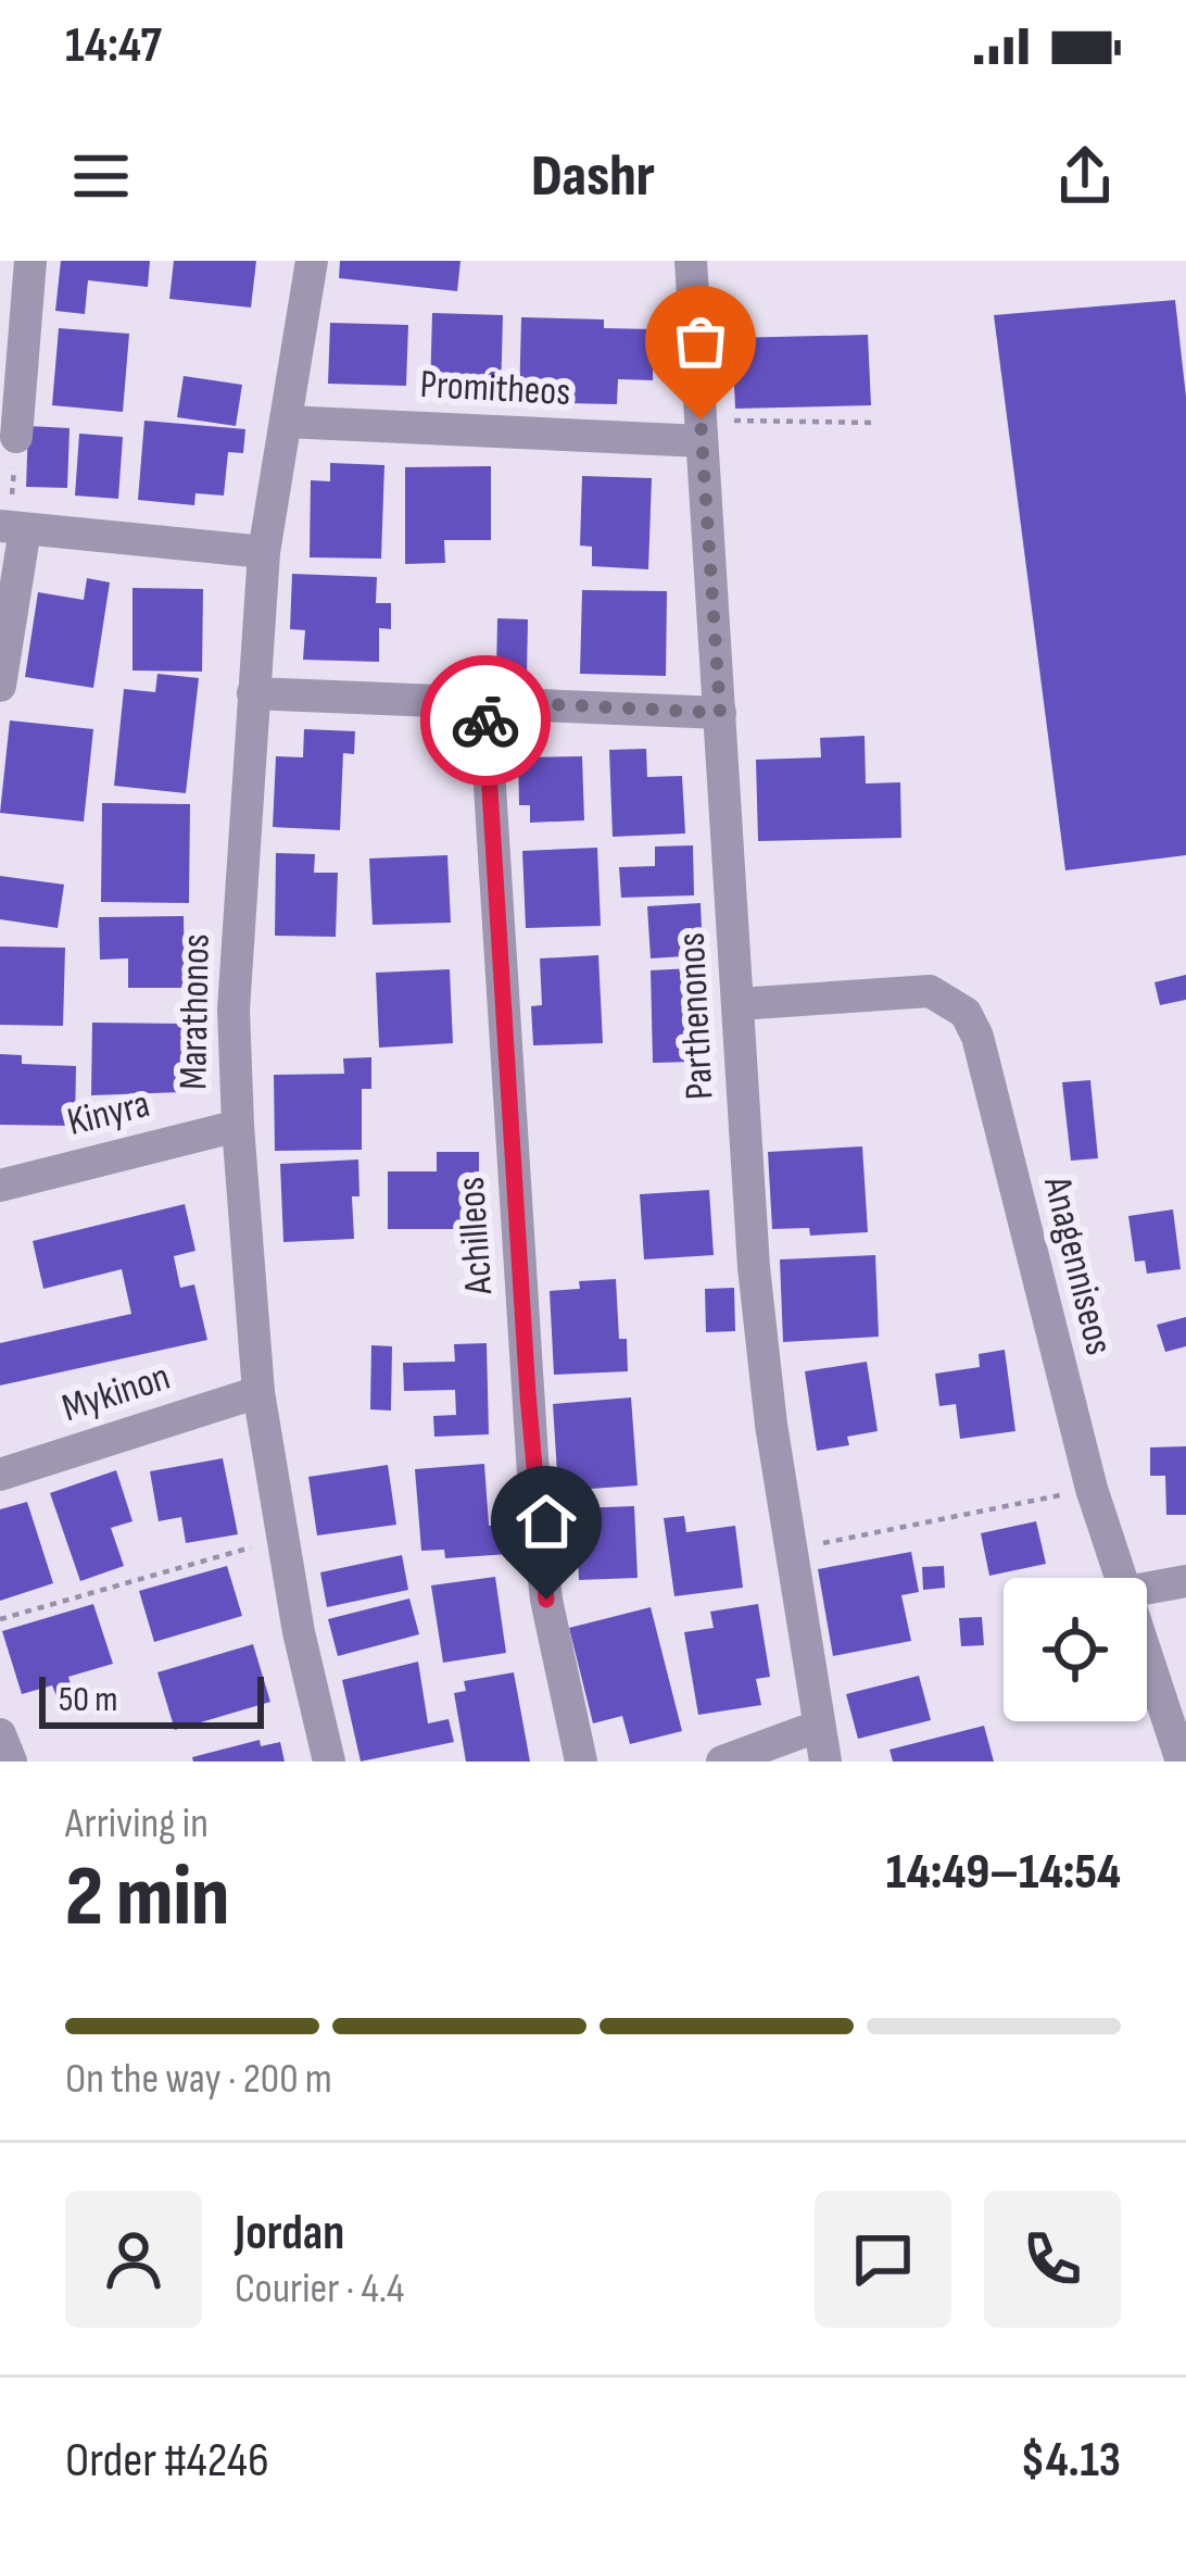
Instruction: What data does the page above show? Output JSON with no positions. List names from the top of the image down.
{
  "streets": {
    "street": [
      "Promitheos",
      "Marathonos",
      "Parthenonos",
      "Kinyra",
      "Achilleos",
      "Anagenniseos",
      "Mykinon"
    ]
  },
  "crossings": [
    ["Promitheos", "Marathonos"],
    ["Promitheos", "Parthenonos"],
    ["Marathonos", "Kinyra"],
    ["Marathonos", "Mykinon"],
    ["Parthenonos", "Anagenniseos"]
  ],
  "scale_bar": "50 m",
  "page": {
    "status": "14:47",
    "header": "Dashr",
    "scale": "50 m",
    "heading": ["2 min", "Arriving in", "14:49–14:54"],
    "panel": [
      "Jordan",
      "Courier · 4.4",
      "Order #4246",
      "$4.13"
    ],
    "bar": "On the way · 200 m"
  }
}
